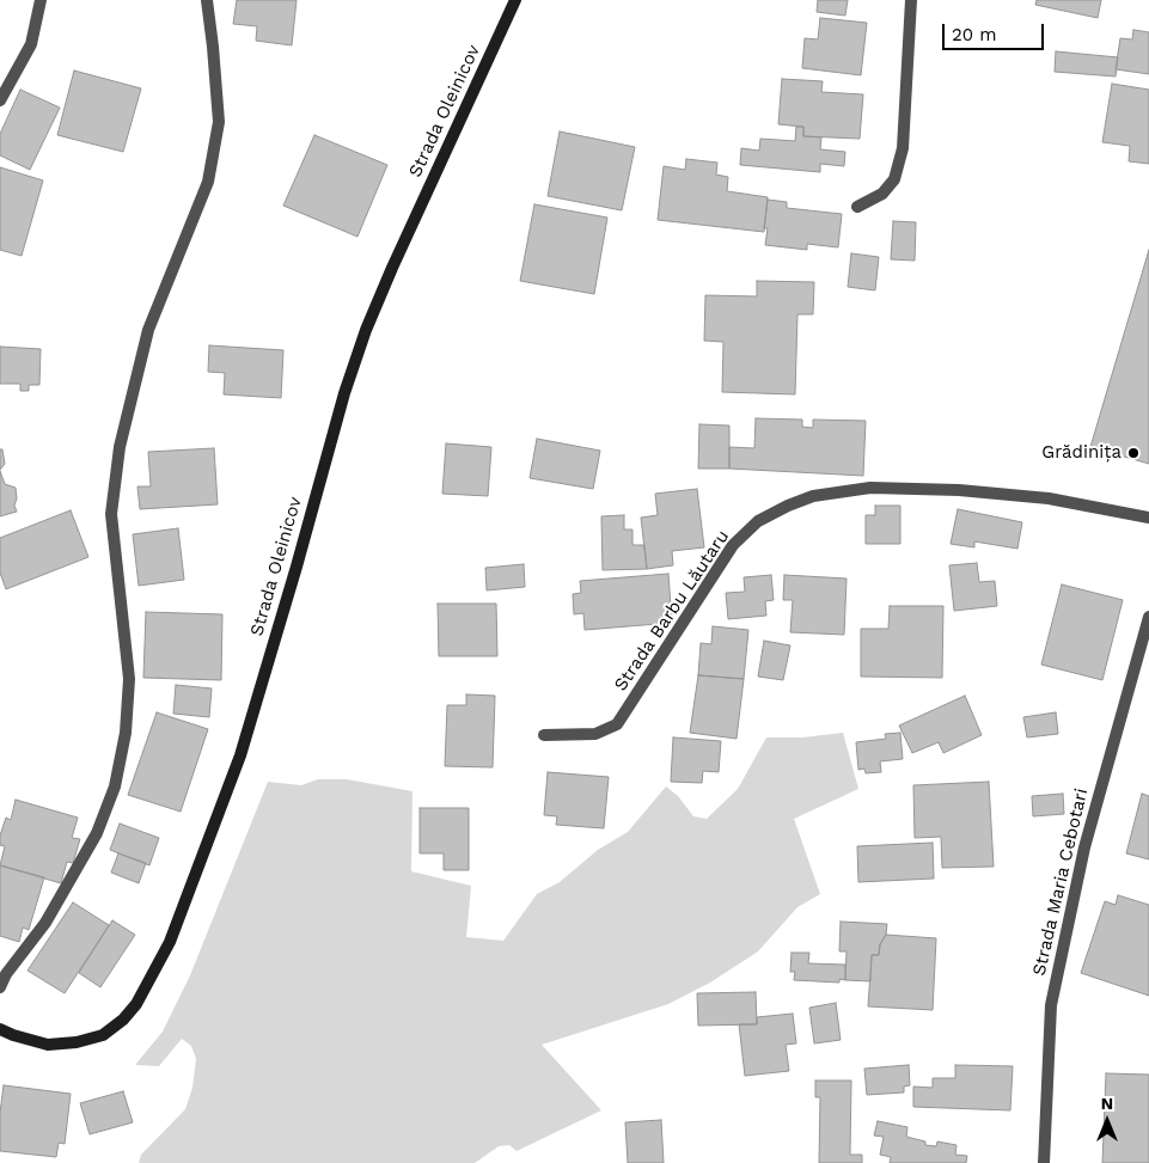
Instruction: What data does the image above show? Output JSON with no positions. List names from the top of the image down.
{
  "streets": {
    "main road": ["Strada Oleinicov"],
    "street": ["Strada Barbu Lăutaru", "Strada Maria Cebotari"]
  },
  "places": ["Grădinița"],
  "scale_bar": "20 m",
  "north": "top"
}
